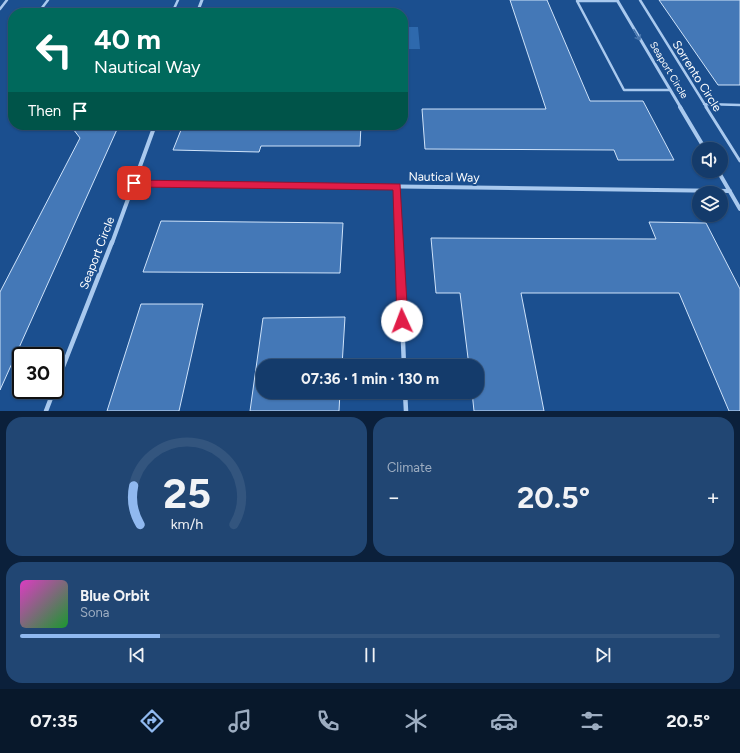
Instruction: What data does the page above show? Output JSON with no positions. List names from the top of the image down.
{
  "streets": {
    "street": ["Seaport Circle", "Nautical Way"],
    "lane": ["Sorrento Circle"]
  },
  "crossings": [
    ["Seaport Circle", "Nautical Way"]
  ],
  "page": {
    "turn": ["40 m", "Nautical Way"],
    "then": "Then",
    "limit": "30",
    "trip": "07:36 · 1 min · 130 m",
    "tile": "Climate",
    "heat": ["−", "20.5°", "+"],
    "song": ["Blue Orbit", "Sona"],
    "tabs": ["07:35", "20.5°"],
    "gauge": ["25", "km/h"]
  }
}
